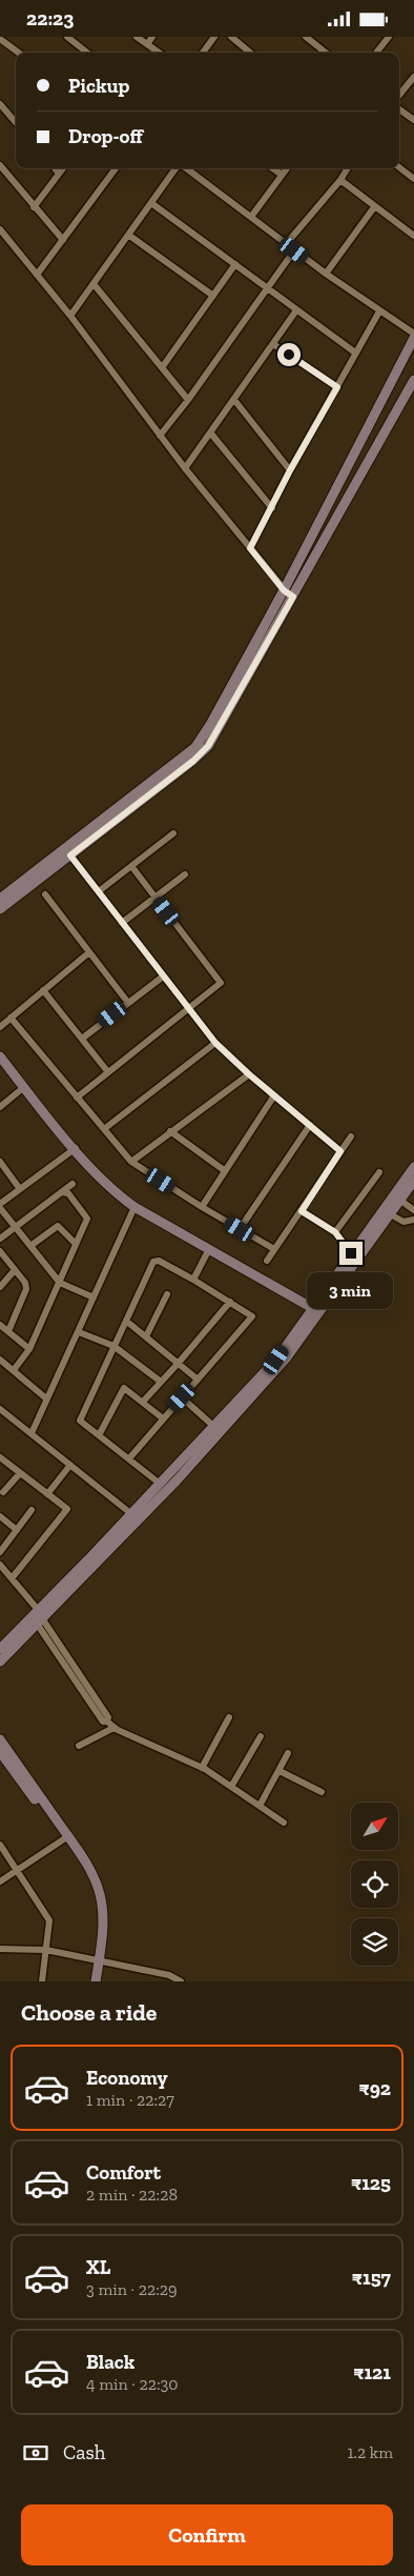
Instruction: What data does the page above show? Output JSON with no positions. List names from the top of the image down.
{
  "north": "top right",
  "page": {
    "status": "22:23",
    "banner": ["Pickup", "Drop-off"],
    "bubble": "3 min",
    "heading": "Choose a ride",
    "list": [
      {
        "name": "Economy",
        "note": "1 min · 22:27",
        "value": "₹92"
      },
      {
        "name": "Comfort",
        "note": "2 min · 22:28",
        "value": "₹125"
      },
      {
        "name": "XL",
        "note": "3 min · 22:29",
        "value": "₹157"
      },
      {
        "name": "Black",
        "note": "4 min · 22:30",
        "value": "₹121"
      }
    ],
    "pay": ["Cash", "1.2 km"],
    "buttons": "Confirm"
  }
}
